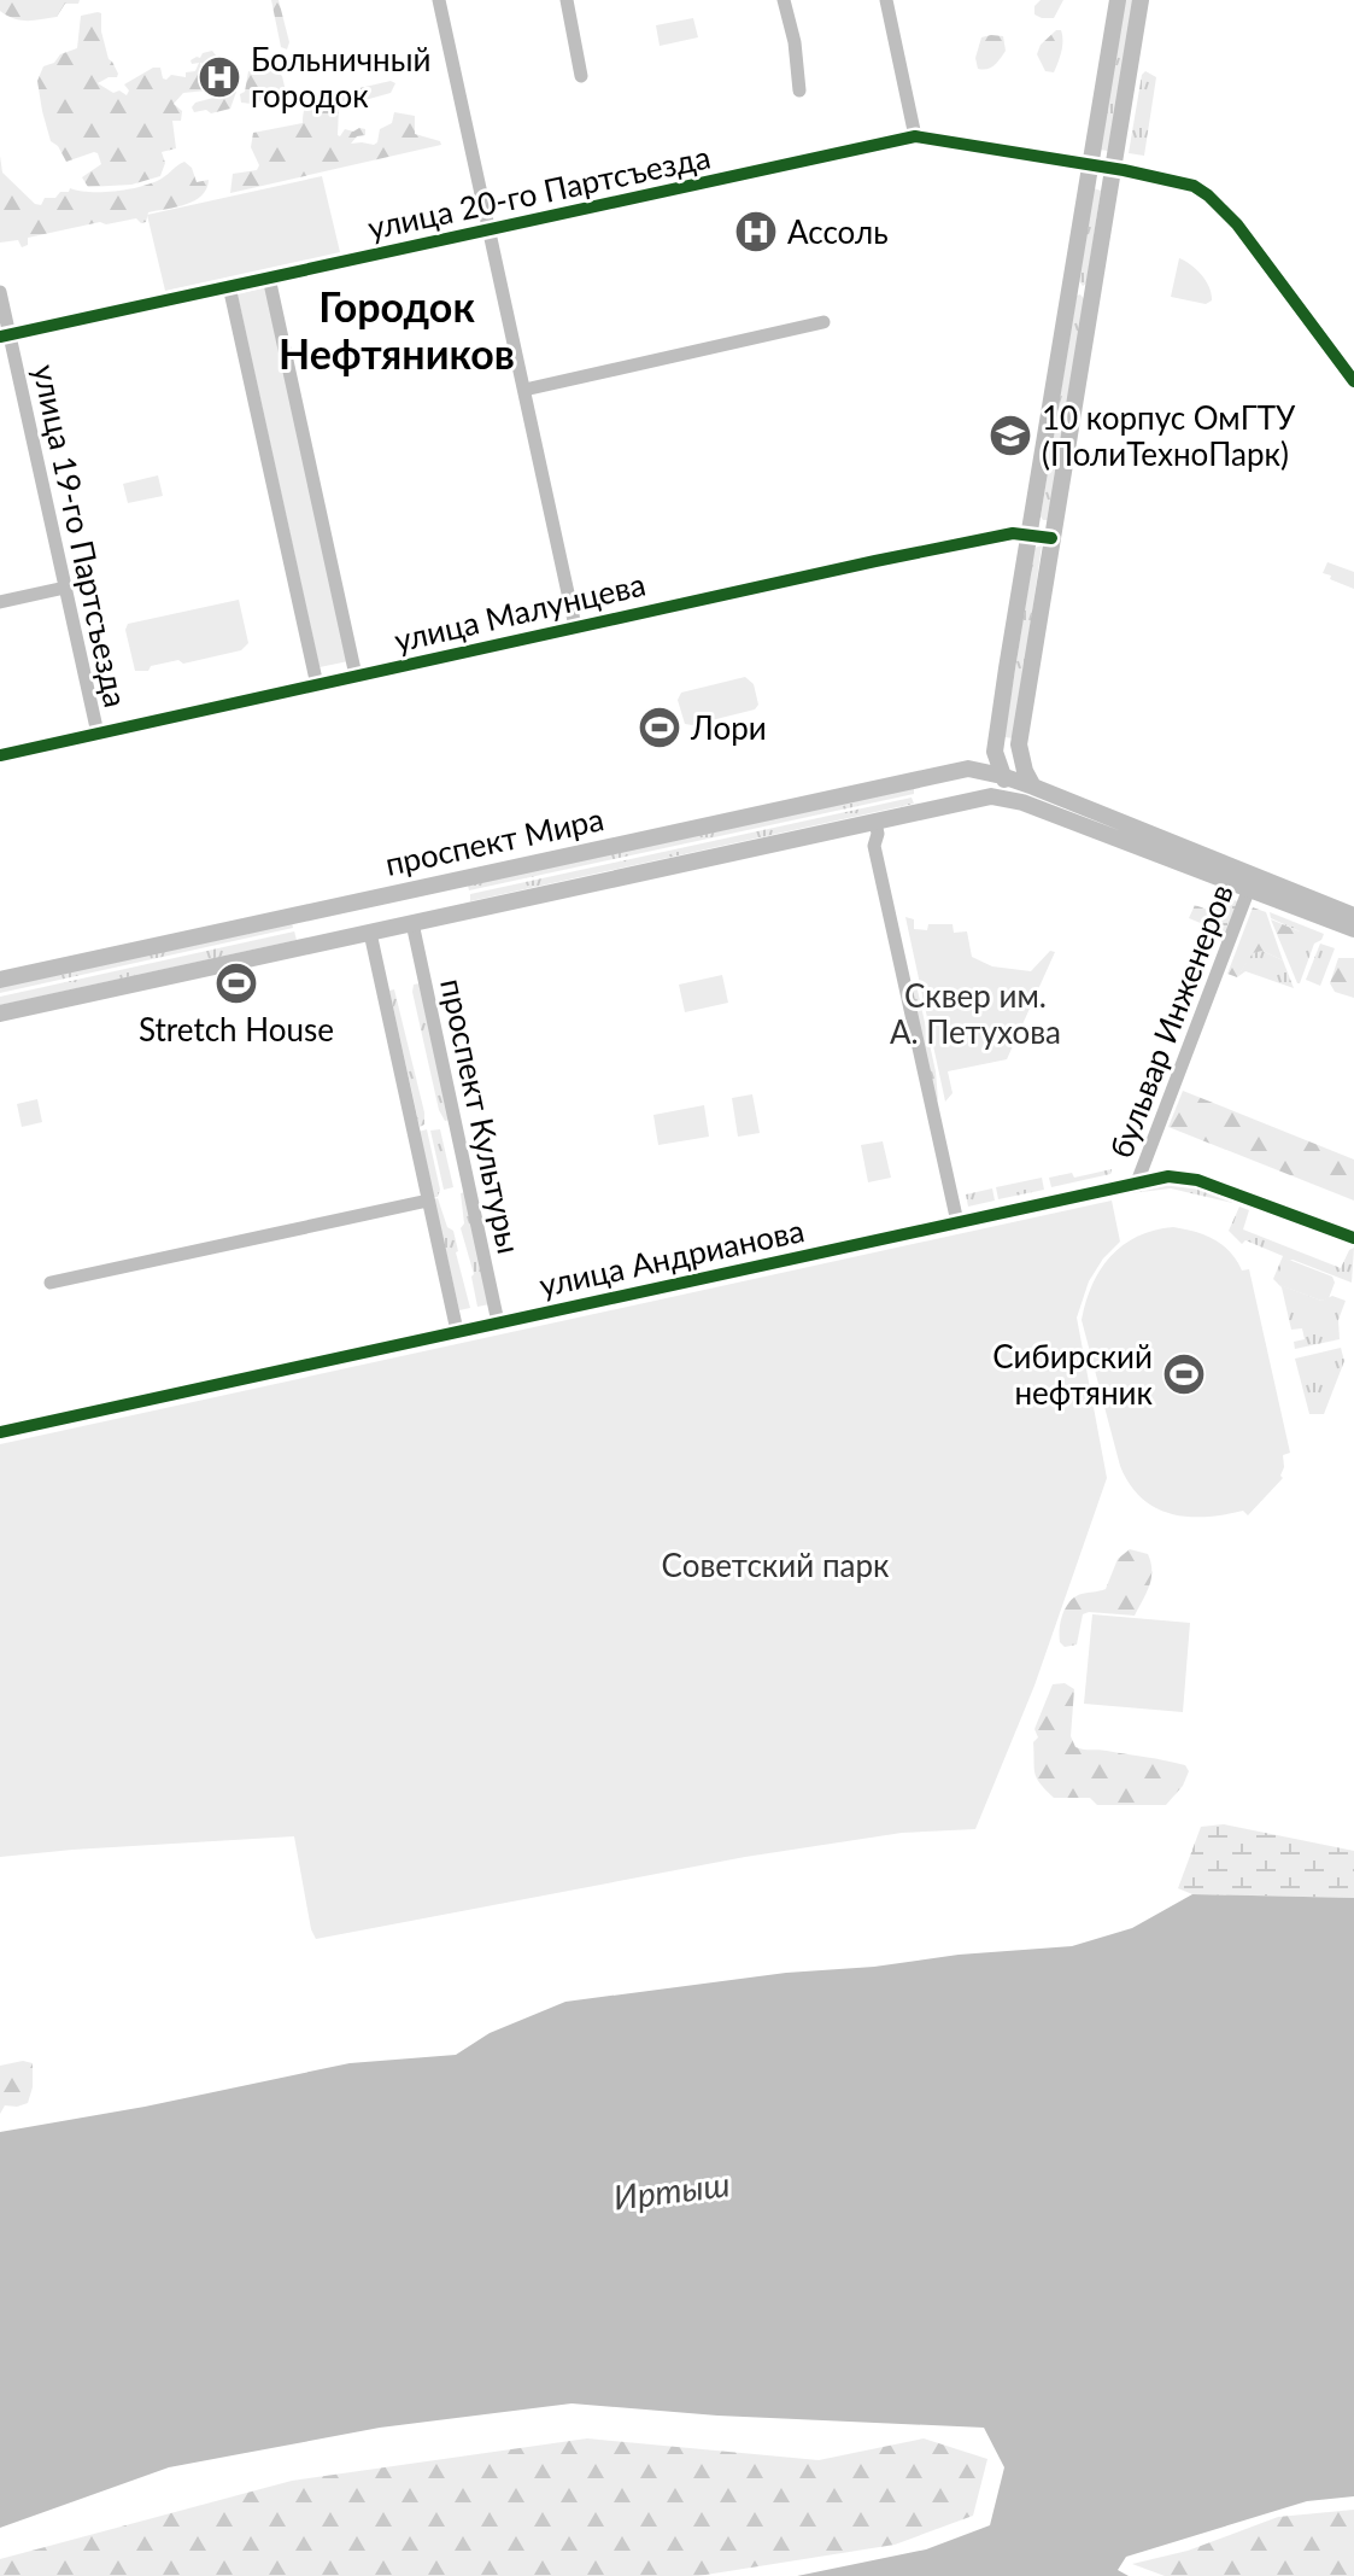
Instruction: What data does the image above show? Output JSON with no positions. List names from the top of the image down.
{
  "streets": {
    "main road": ["проспект Мира"],
    "street": [
      "улица 20-го Партсъезда",
      "улица 19-го Партсъезда",
      "улица Малунцева",
      "бульвар Инженеров",
      "проспект Культуры",
      "улица Андрианова"
    ]
  },
  "crossings": [
    ["улица 20-го Партсъезда", "улица 19-го Партсъезда"],
    ["улица 19-го Партсъезда", "улица Малунцева"],
    ["проспект Мира", "бульвар Инженеров"],
    ["проспект Мира", "проспект Культуры"],
    ["бульвар Инженеров", "улица Андрианова"],
    ["проспект Культуры", "улица Андрианова"]
  ],
  "districts": ["Городок Нефтяников"],
  "water": ["Иртыш"],
  "parks": ["Сквер им. А. Петухова", "Советский парк"],
  "places": {
    "hospital": ["Больничный городок", "Ассоль"],
    "school or university": ["10 корпус ОмГТУ (ПолиТехноПарк)"],
    "sports": ["Лори", "Stretch House", "Сибирский нефтяник"]
  }
}
